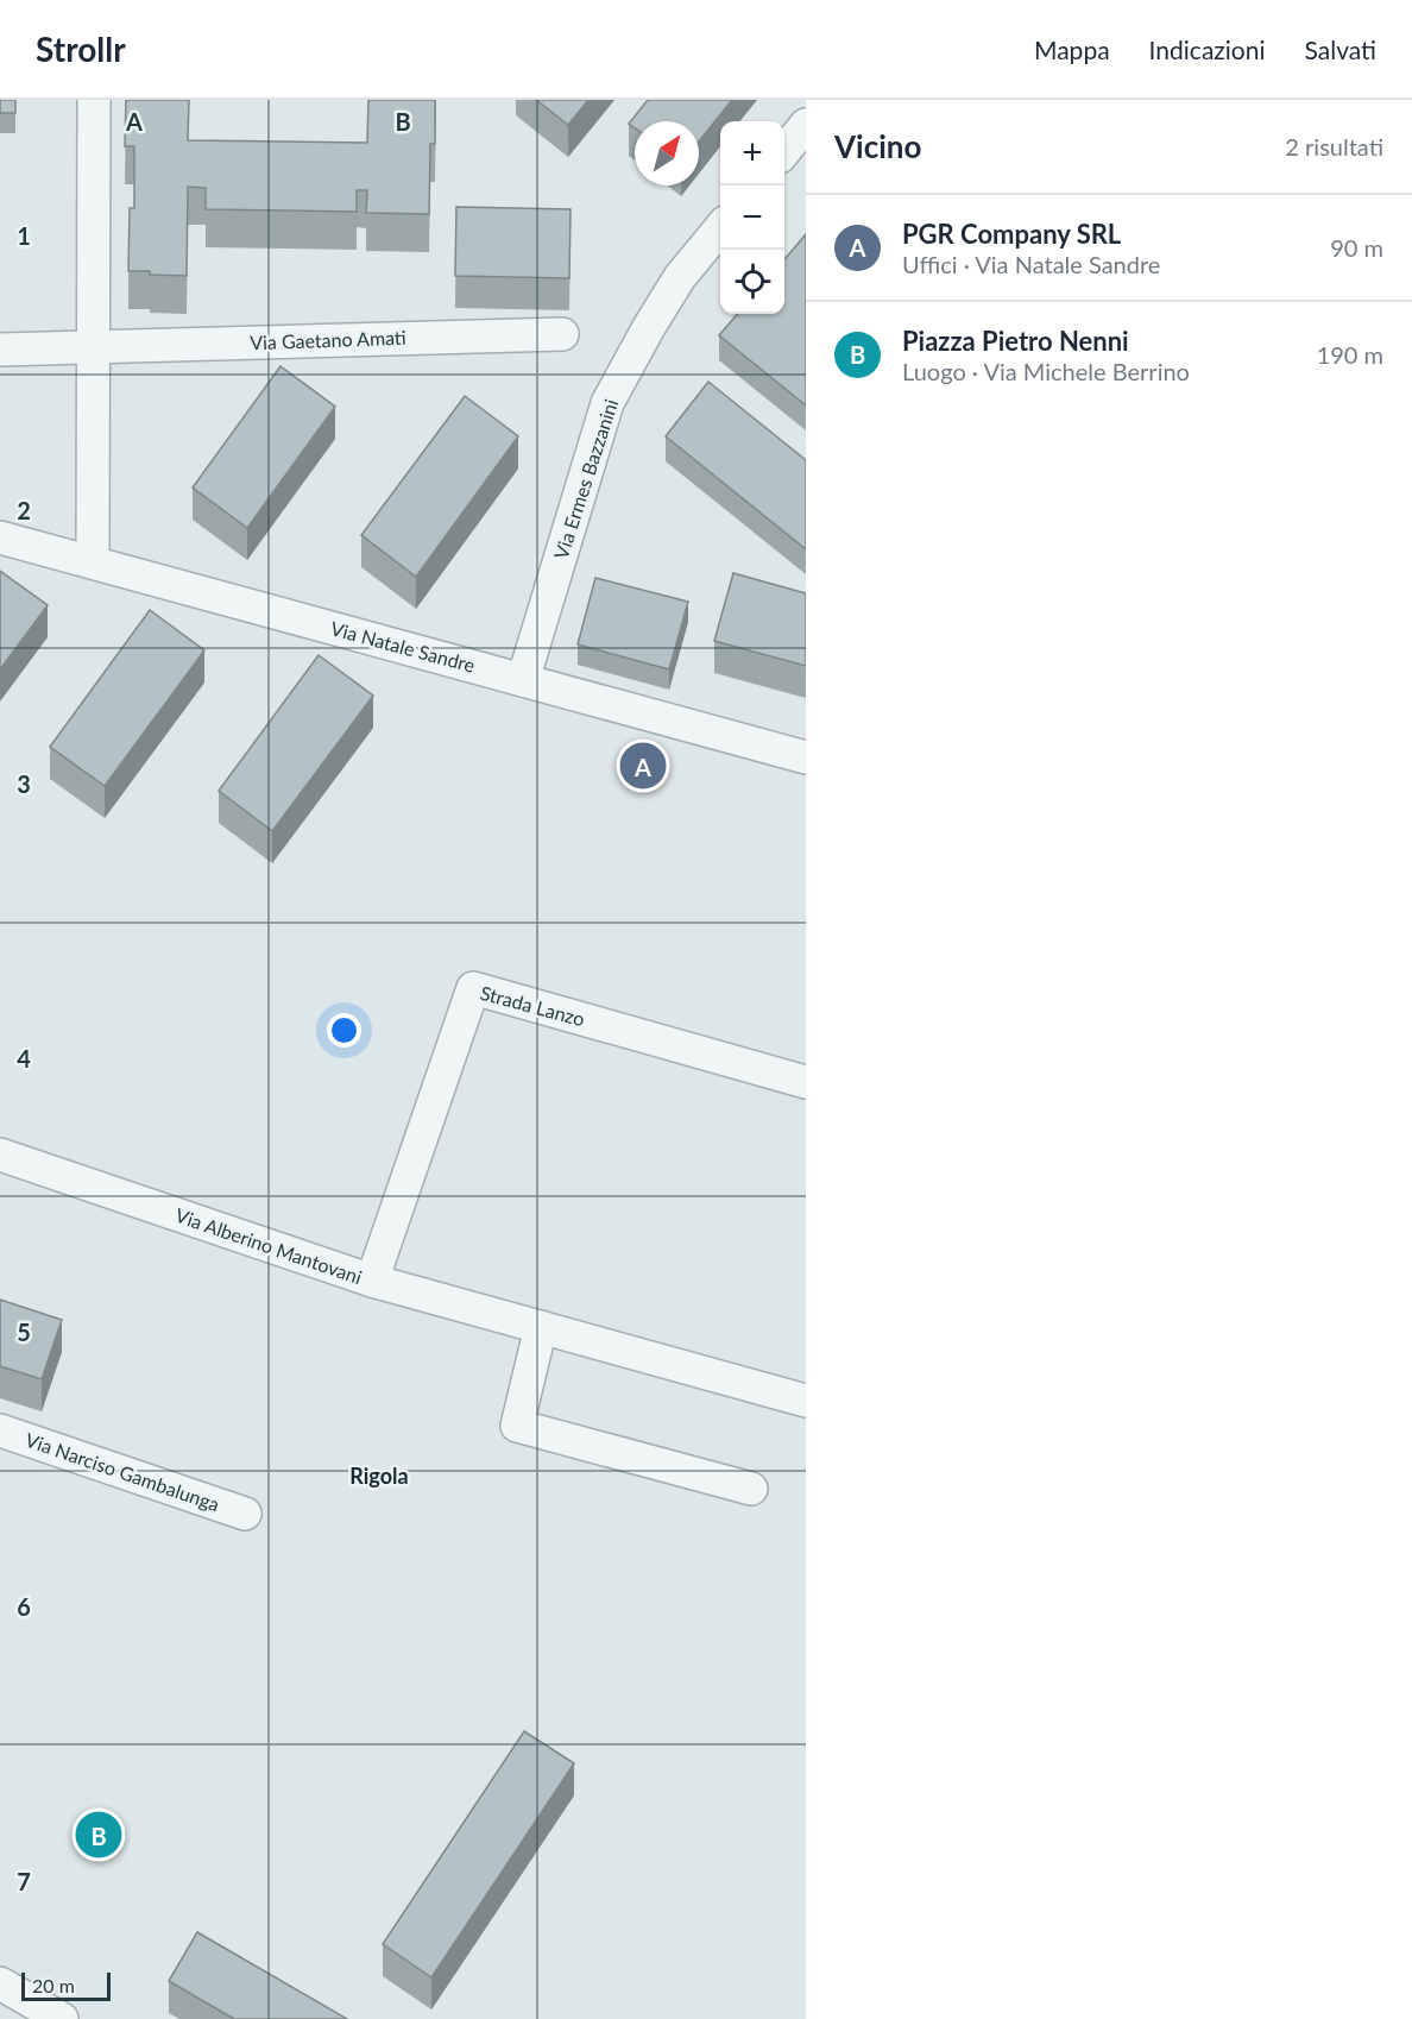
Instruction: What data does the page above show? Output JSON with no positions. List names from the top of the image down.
{
  "streets": {
    "street": [
      "Via Gaetano Amati",
      "Via Ermes Bazzanini",
      "Via Natale Sandre",
      "Strada Lanzo",
      "Via Alberino Mantovani",
      "Via Narciso Gambalunga"
    ]
  },
  "crossings": [
    ["Via Ermes Bazzanini", "Via Natale Sandre"],
    ["Strada Lanzo", "Via Alberino Mantovani"]
  ],
  "districts": ["Rigola"],
  "scale_bar": "20 m",
  "north": "top right",
  "page": {
    "header": "Strollr",
    "nav": ["Mappa", "Indicazioni", "Salvati"],
    "heading": ["Vicino", "2 risultati"],
    "map_buttons": ["+", "−"],
    "list": [
      {
        "mark": "A",
        "name": "PGR Company SRL",
        "note": "Uffici · Via Natale Sandre",
        "value": "90 m"
      },
      {
        "mark": "B",
        "name": "Piazza Pietro Nenni",
        "note": "Luogo · Via Michele Berrino",
        "value": "190 m"
      }
    ],
    "pins": ["A", "B"],
    "scale": "20 m"
  },
  "grid": {
    "columns": ["A", "B"],
    "rows": [
      "1",
      "2",
      "3",
      "4",
      "5",
      "6",
      "7"
    ]
  }
}
